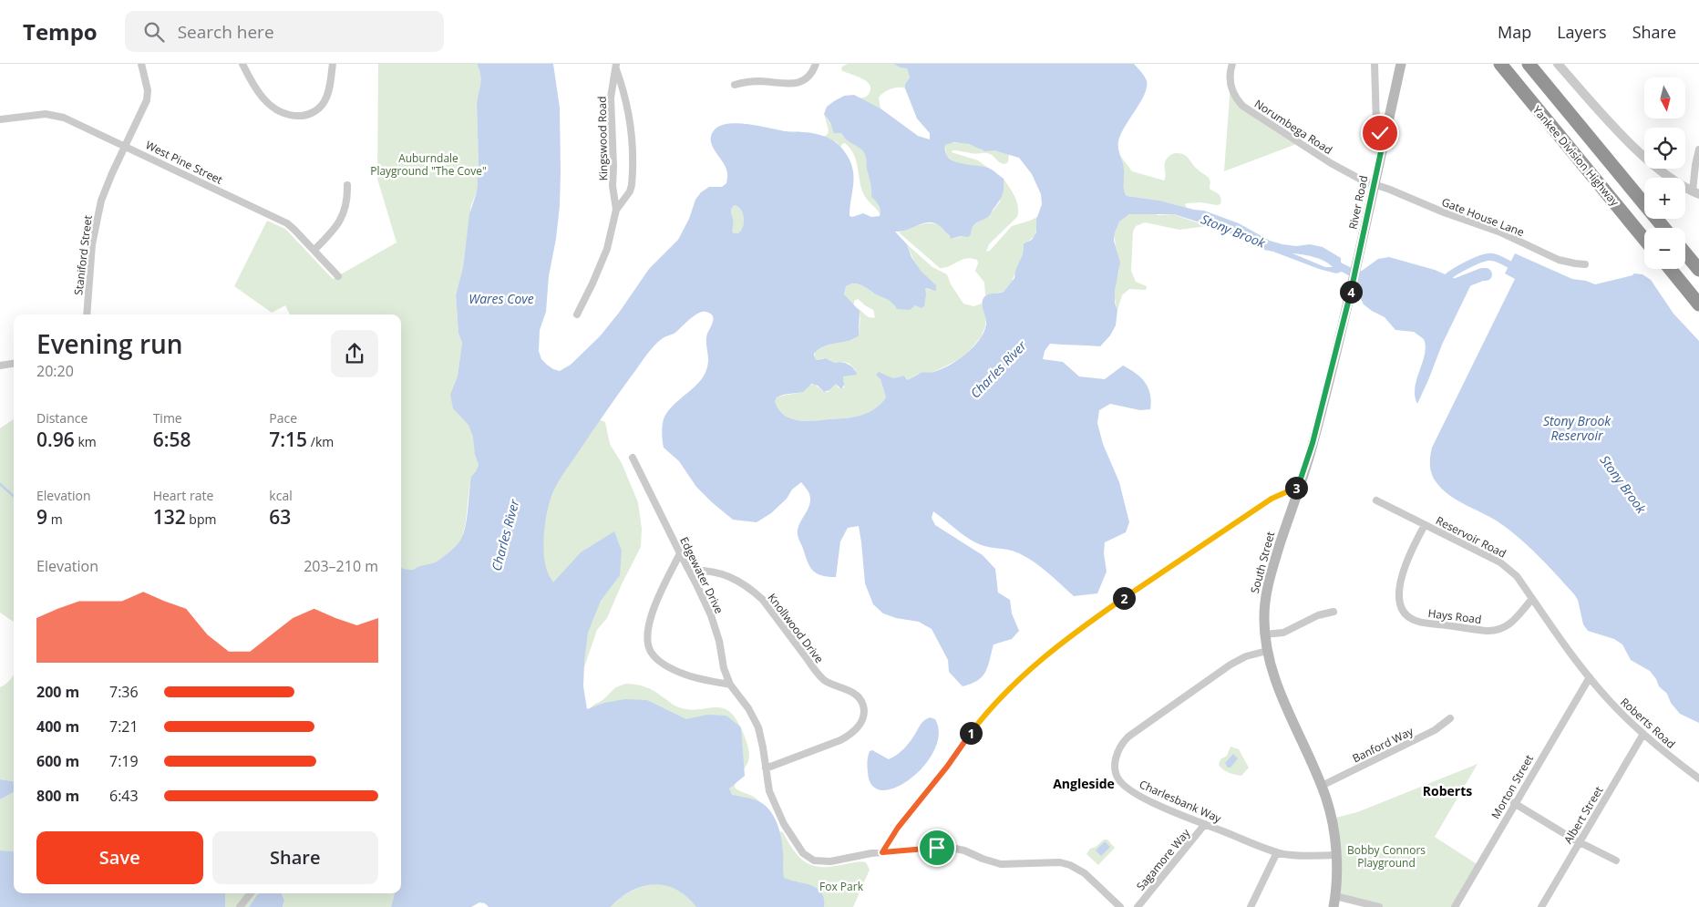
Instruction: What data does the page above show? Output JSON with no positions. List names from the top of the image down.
{
  "streets": {
    "highway": ["Yankee Division Highway"],
    "main road": ["River Road", "South Street"],
    "street": [
      "Norumbega Road",
      "Kingswood Road",
      "West Pine Street",
      "Gate House Lane",
      "Staniford Street",
      "Reservoir Road",
      "Edgewater Drive",
      "Hays Road",
      "Knollwood Drive",
      "Roberts Road",
      "Banford Way",
      "Morton Street",
      "Charlesbank Way",
      "Albert Street",
      "Sagamore Way"
    ]
  },
  "crossings": [
    ["Norumbega Road", "River Road"],
    ["Norumbega Road", "Gate House Lane"],
    ["West Pine Street", "Staniford Street"],
    ["River Road", "Gate House Lane"],
    ["River Road", "South Street"],
    ["Reservoir Road", "Hays Road"],
    ["Reservoir Road", "Roberts Road"],
    ["Reservoir Road", "Morton Street"],
    ["South Street", "Banford Way"],
    ["South Street", "Charlesbank Way"],
    ["Edgewater Drive", "Knollwood Drive"],
    ["Roberts Road", "Morton Street"],
    ["Roberts Road", "Albert Street"],
    ["Charlesbank Way", "Sagamore Way"]
  ],
  "districts": ["Angleside", "Roberts"],
  "water": [
    "Stony Brook",
    "Wares Cove",
    "Charles River",
    "Stony Brook Reservoir"
  ],
  "parks": ["Auburndale Playground \"The Cove\"", "Bobby Connors Playground", "Fox Park"],
  "north": "bottom",
  "page": {
    "header": "Tempo",
    "search": "Search here",
    "nav": ["Map", "Layers", "Share"],
    "map_buttons": ["+", "−"],
    "pins": [
      "4",
      "3",
      "2",
      "1"
    ],
    "heading": ["Evening run", "20:20"],
    "stats": [
      ["Distance", "0.96 km"],
      ["Time", "6:58"],
      ["Pace", "7:15 /km"],
      ["Elevation", "9 m"],
      ["Heart rate", "132 bpm"],
      ["kcal", "63"]
    ],
    "chart": ["Elevation", "203–210 m"],
    "list": [
      {
        "name": "200 m",
        "note": "7:36"
      },
      {
        "name": "400 m",
        "note": "7:21"
      },
      {
        "name": "600 m",
        "note": "7:19"
      },
      {
        "name": "800 m",
        "note": "6:43"
      }
    ],
    "buttons": ["Save", "Share"]
  }
}
